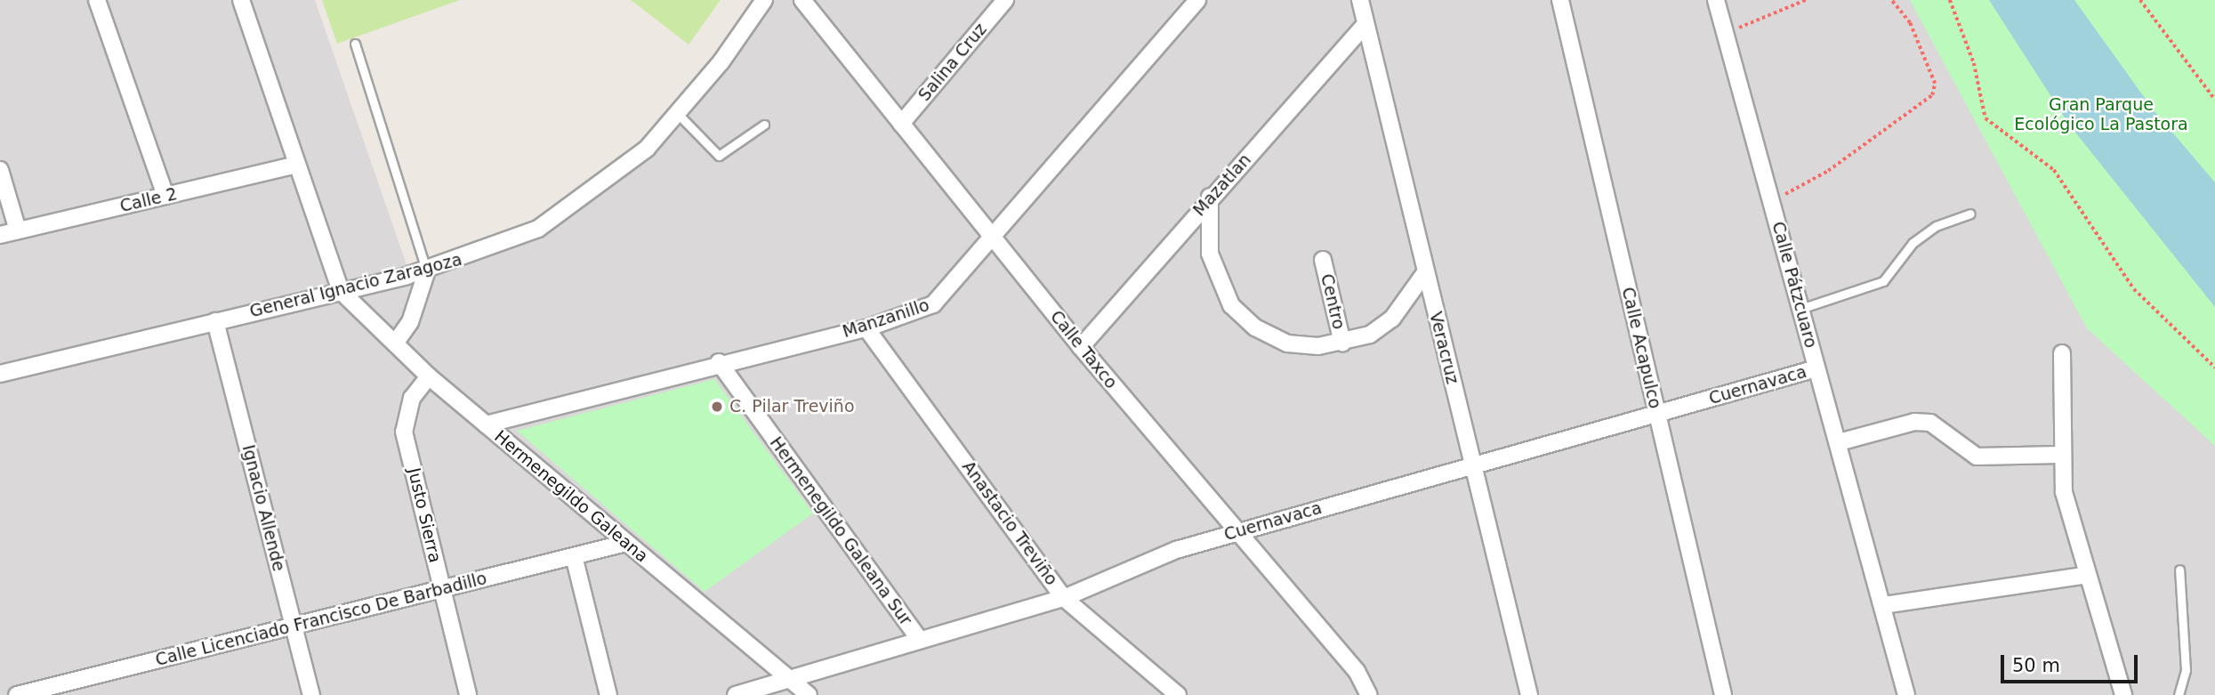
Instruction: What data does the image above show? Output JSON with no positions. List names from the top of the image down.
{
  "streets": {
    "street": [
      "Salina Cruz",
      "Mazatlan",
      "Calle 2",
      "Calle Pátzcuaro",
      "General Ignacio Zaragoza",
      "Centro",
      "Manzanillo",
      "Veracruz",
      "Calle Acapulco",
      "Calle Taxco",
      "Cuernavaca",
      "Hermenegildo Galeana",
      "Ignacio Allende",
      "Justo Sierra",
      "Anastacio Treviño",
      "Hermenegildo Galeana Sur",
      "Calle Licenciado Francisco De Barbadillo"
    ]
  },
  "crossings": [
    ["Salina Cruz", "Calle Taxco"],
    ["Mazatlan", "Veracruz"],
    ["Mazatlan", "Calle Taxco"],
    ["Calle Pátzcuaro", "Cuernavaca"],
    ["General Ignacio Zaragoza", "Hermenegildo Galeana"],
    ["General Ignacio Zaragoza", "Ignacio Allende"],
    ["Manzanillo", "Calle Taxco"],
    ["Manzanillo", "Hermenegildo Galeana"],
    ["Manzanillo", "Anastacio Treviño"],
    ["Manzanillo", "Hermenegildo Galeana Sur"],
    ["Veracruz", "Cuernavaca"],
    ["Calle Acapulco", "Cuernavaca"],
    ["Calle Taxco", "Cuernavaca"],
    ["Cuernavaca", "Hermenegildo Galeana"],
    ["Cuernavaca", "Anastacio Treviño"],
    ["Cuernavaca", "Hermenegildo Galeana Sur"],
    ["Hermenegildo Galeana", "Justo Sierra"],
    ["Hermenegildo Galeana", "Calle Licenciado Francisco De Barbadillo"],
    ["Ignacio Allende", "Calle Licenciado Francisco De Barbadillo"],
    ["Justo Sierra", "Calle Licenciado Francisco De Barbadillo"]
  ],
  "parks": ["Gran Parque Ecológico La Pastora"],
  "places": ["C. Pilar Treviño"],
  "scale_bar": "50 m"
}
